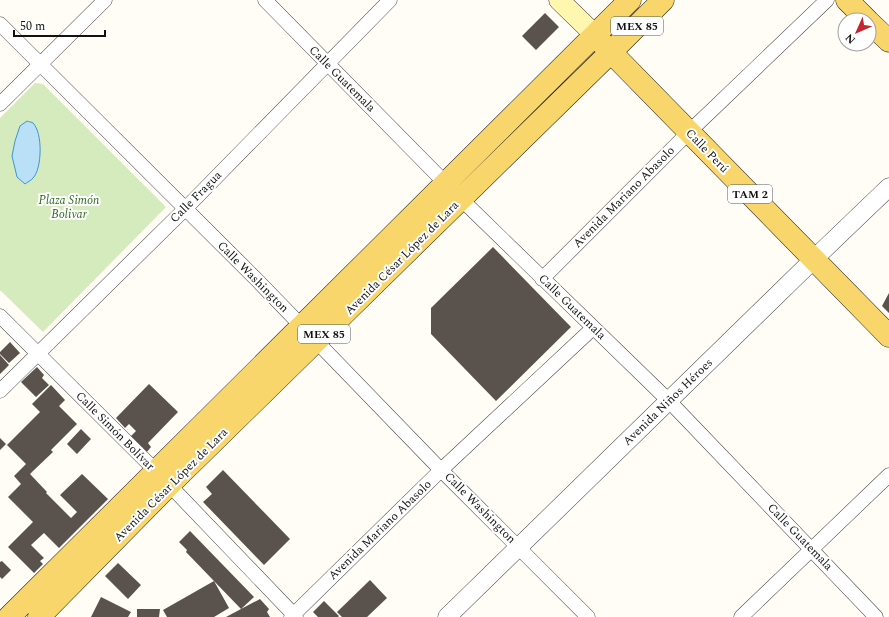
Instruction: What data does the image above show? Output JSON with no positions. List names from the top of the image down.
{
  "streets": {
    "main road": [
      "MEX 85",
      "Calle Perú",
      "TAM 2",
      "Avenida César López de Lara"
    ],
    "street": [
      "Calle Guatemala",
      "Calle Fragua",
      "Avenida Mariano Abasolo",
      "Calle Washington",
      "Avenida Niños Héroes",
      "Calle Simón Bolívar"
    ]
  },
  "crossings": [
    ["Calle Guatemala", "Calle Fragua"],
    ["Calle Guatemala", "Avenida Mariano Abasolo"],
    ["Calle Guatemala", "Avenida César López de Lara"],
    ["Calle Guatemala", "Avenida Niños Héroes"],
    ["Calle Perú", "Avenida Mariano Abasolo"],
    ["Calle Perú", "Avenida César López de Lara"],
    ["Calle Perú", "Avenida Niños Héroes"],
    ["Calle Fragua", "Calle Washington"],
    ["Calle Fragua", "Calle Simón Bolívar"],
    ["Avenida Mariano Abasolo", "Calle Washington"],
    ["Avenida Mariano Abasolo", "Calle Simón Bolívar"],
    ["Avenida César López de Lara", "Calle Washington"],
    ["Avenida César López de Lara", "Calle Simón Bolívar"],
    ["Calle Washington", "Avenida Niños Héroes"]
  ],
  "parks": ["Plaza Simón Bolivar"],
  "scale_bar": "50 m",
  "north": "bottom left"
}
